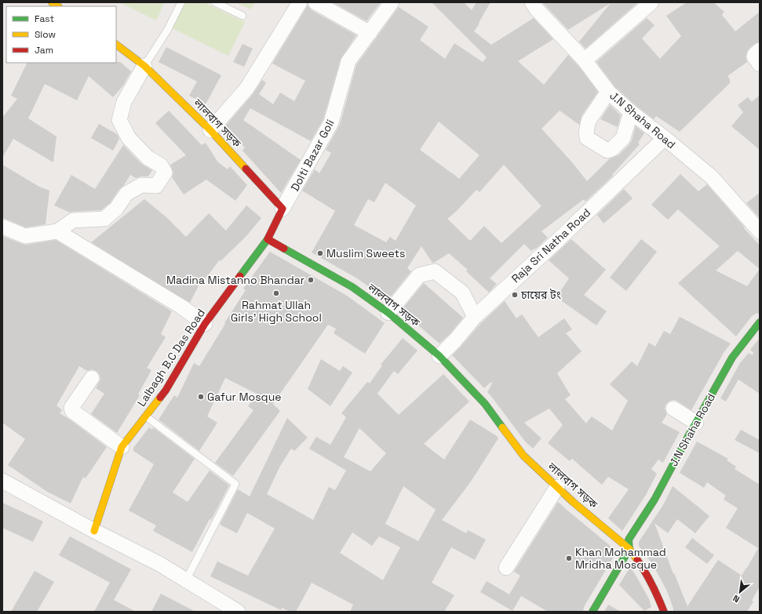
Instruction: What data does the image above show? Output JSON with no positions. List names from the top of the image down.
{
  "streets": {
    "street": [
      "J.N Shaha Road",
      "লালবাগ সড়ক",
      "Dolti Bazar Goli",
      "Raja Sri Natha Road",
      "Lalbagh B.C Das Road"
    ]
  },
  "crossings": [
    ["J.N Shaha Road", "লালবাগ সড়ক"],
    ["J.N Shaha Road", "Raja Sri Natha Road"],
    ["লালবাগ সড়ক", "Dolti Bazar Goli"],
    ["লালবাগ সড়ক", "Raja Sri Natha Road"],
    ["লালবাগ সড়ক", "Lalbagh B.C Das Road"]
  ],
  "places": [
    "Muslim Sweets",
    "Madina Mistanno Bhandar",
    "Rahmat Ullah Girls' High School",
    "চায়ের টং",
    "Gafur Mosque",
    "Khan Mohammad Mridha Mosque"
  ],
  "legend": ["Fast", "Slow", "Jam"],
  "north": "bottom left"
}
